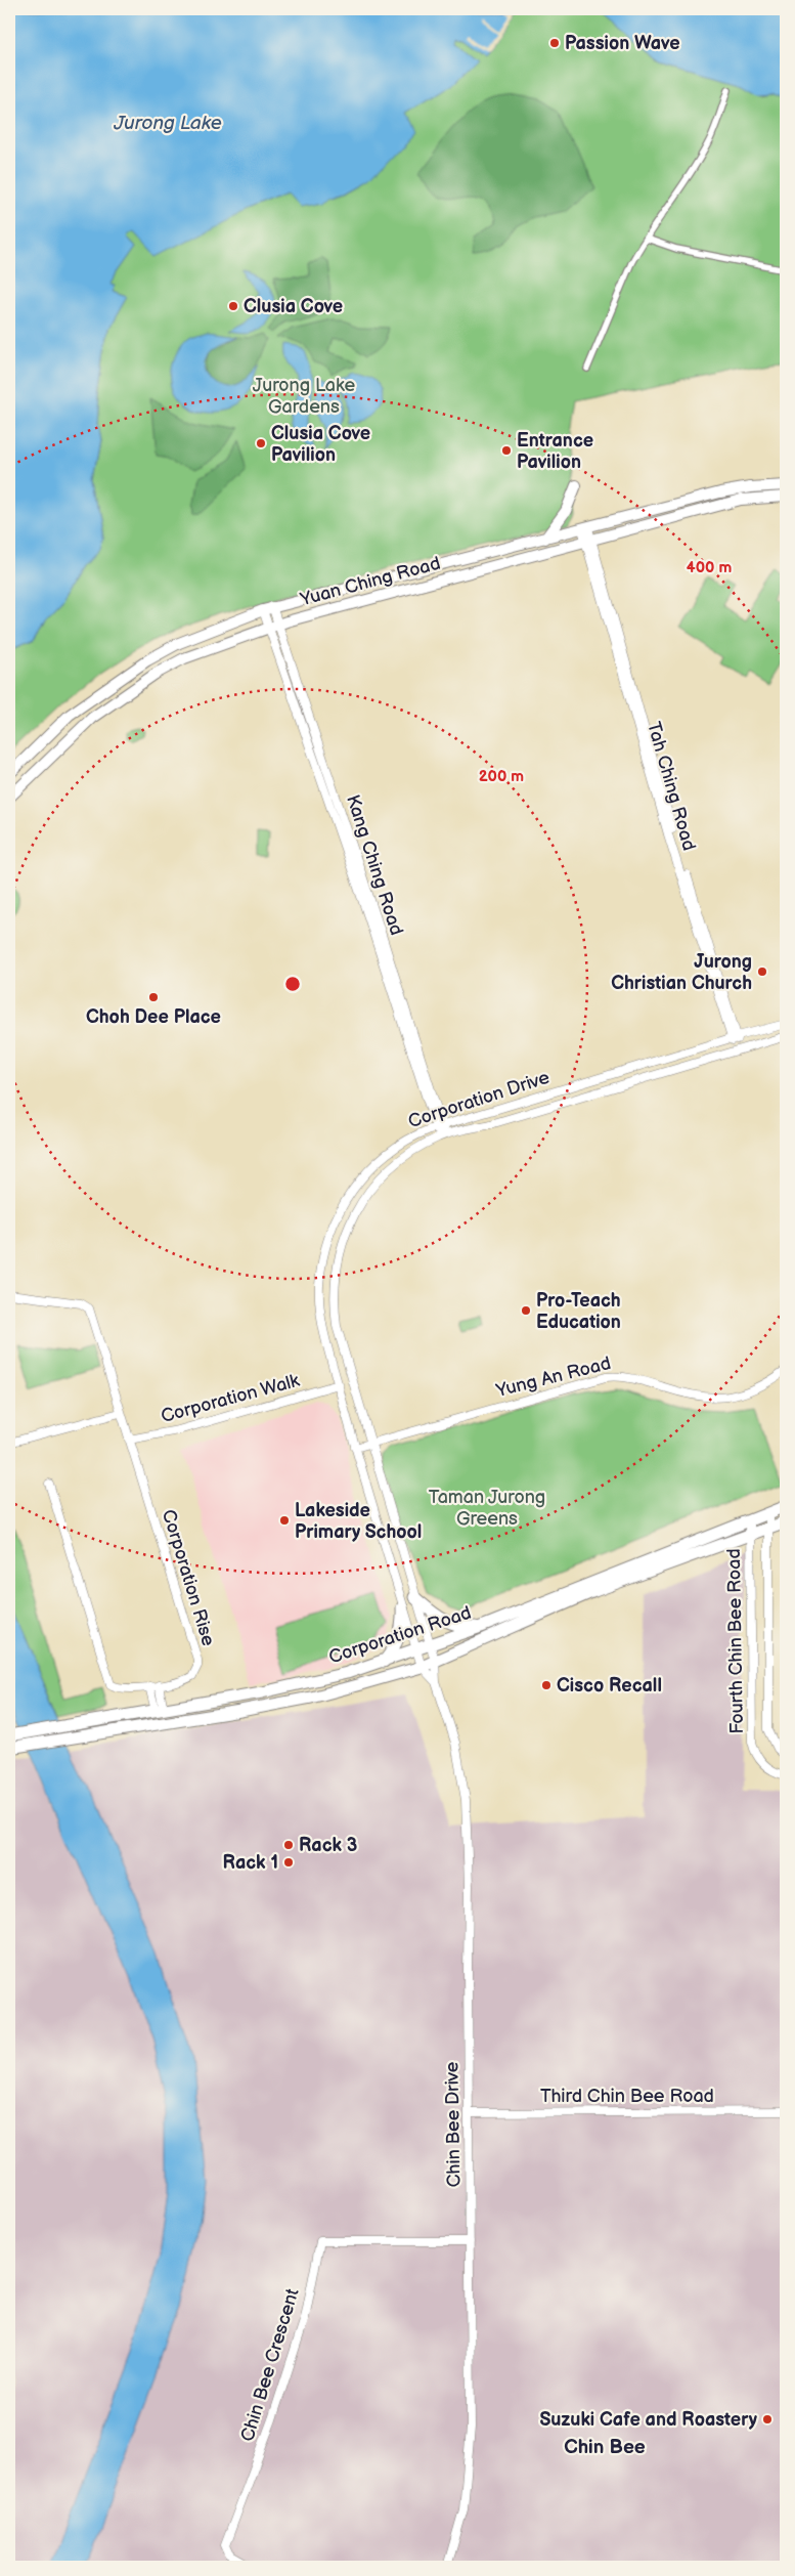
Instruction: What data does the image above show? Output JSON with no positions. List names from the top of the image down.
{
  "streets": {
    "main road": ["Corporation Road"],
    "street": [
      "Yuan Ching Road",
      "Tah Ching Road",
      "Kang Ching Road",
      "Corporation Drive",
      "Yung An Road",
      "Corporation Walk",
      "Corporation Rise",
      "Fourth Chin Bee Road",
      "Third Chin Bee Road",
      "Chin Bee Drive",
      "Chin Bee Crescent"
    ]
  },
  "crossings": [
    ["Yuan Ching Road", "Tah Ching Road"],
    ["Yuan Ching Road", "Kang Ching Road"],
    ["Tah Ching Road", "Corporation Drive"],
    ["Kang Ching Road", "Corporation Drive"],
    ["Corporation Drive", "Yung An Road"],
    ["Corporation Drive", "Corporation Walk"],
    ["Corporation Drive", "Corporation Road"],
    ["Corporation Drive", "Chin Bee Drive"],
    ["Corporation Walk", "Corporation Rise"],
    ["Corporation Road", "Fourth Chin Bee Road"],
    ["Corporation Road", "Chin Bee Drive"],
    ["Third Chin Bee Road", "Chin Bee Drive"],
    ["Chin Bee Drive", "Chin Bee Crescent"]
  ],
  "districts": ["Chin Bee"],
  "water": ["Jurong Lake"],
  "parks": ["Jurong Lake Gardens", "Taman Jurong Greens"],
  "places": [
    "Passion Wave",
    "Clusia Cove",
    "Clusia Cove Pavilion",
    "Entrance Pavilion",
    "Jurong Christian Church",
    "Choh Dee Place",
    "Pro-Teach Education",
    "Lakeside Primary School",
    "Cisco Recall",
    "Rack 3",
    "Rack 1",
    "Suzuki Cafe and Roastery"
  ],
  "rings": ["400 m", "200 m"]
}
